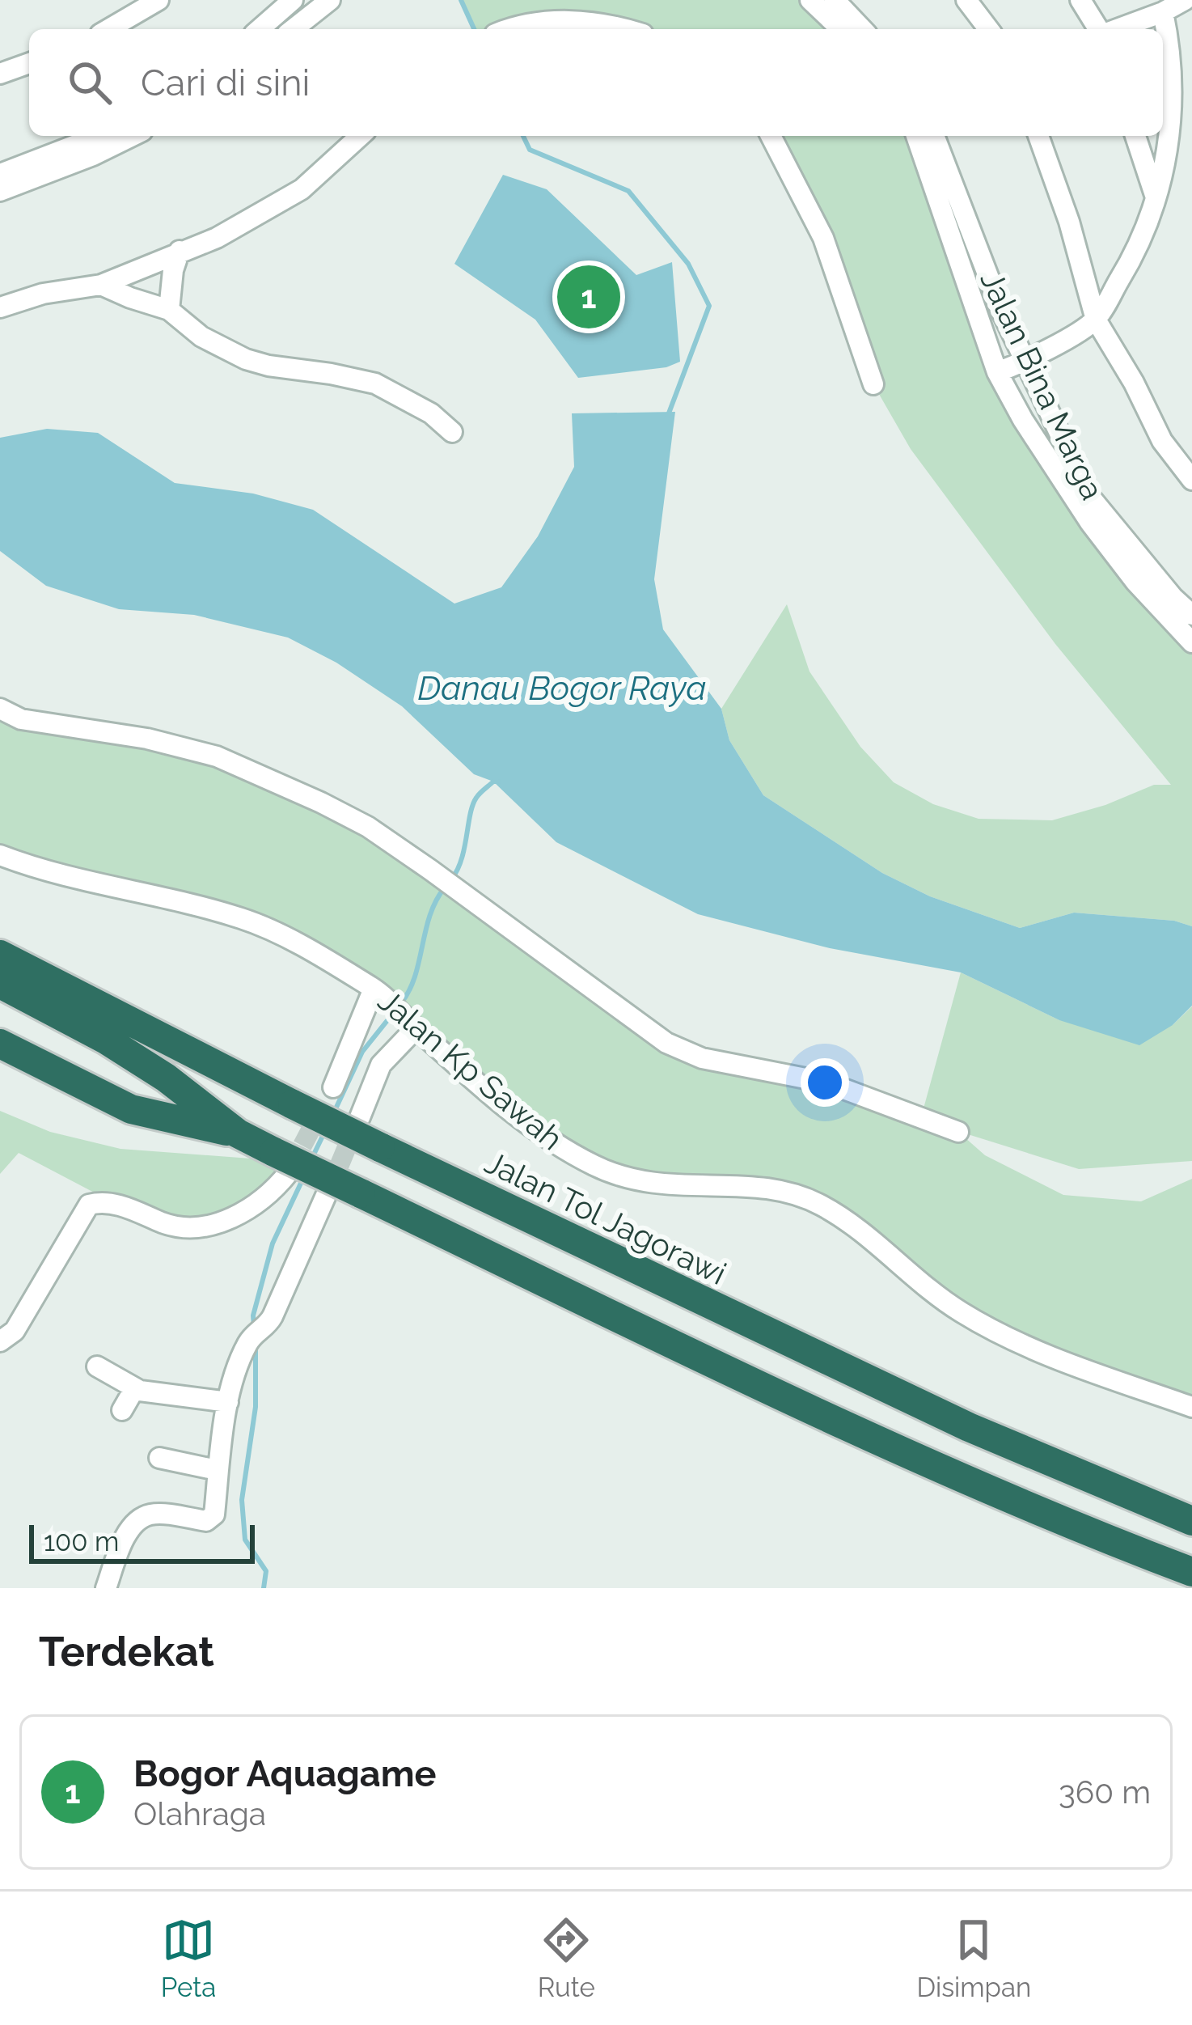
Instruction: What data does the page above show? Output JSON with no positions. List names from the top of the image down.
{
  "streets": {
    "highway": ["Jalan Tol Jagorawi"],
    "street": ["Jalan Bina Marga", "Jalan Kp Sawah"]
  },
  "water": ["Danau Bogor Raya"],
  "scale_bar": "100 m",
  "page": {
    "search": "Cari di sini",
    "pins": "1",
    "scale": "100 m",
    "heading": "Terdekat",
    "list": [
      {
        "mark": "1",
        "name": "Bogor Aquagame",
        "note": "Olahraga",
        "value": "360 m"
      }
    ],
    "nav": ["Peta", "Rute", "Disimpan"]
  }
}
